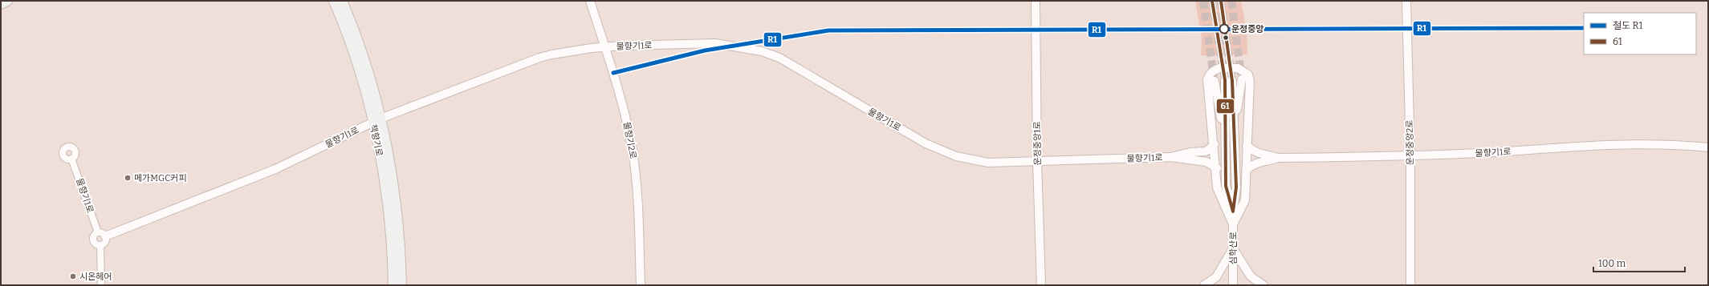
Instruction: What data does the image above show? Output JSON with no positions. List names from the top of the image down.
{
  "streets": {
    "main road": ["책향기로"],
    "street": [
      "물향기1로",
      "물향기2로",
      "운정중앙2로",
      "운정중앙1로",
      "심학산로"
    ]
  },
  "crossings": [
    ["물향기1로", "책향기로"],
    ["물향기1로", "물향기2로"],
    ["물향기1로", "운정중앙2로"],
    ["물향기1로", "운정중앙1로"]
  ],
  "places": ["운정중앙", "메가MGC커피", "시온헤어"],
  "lines": ["transit line 61", "rail line R1"],
  "legend": ["철도 R1", "61"],
  "scale_bar": "100 m"
}
